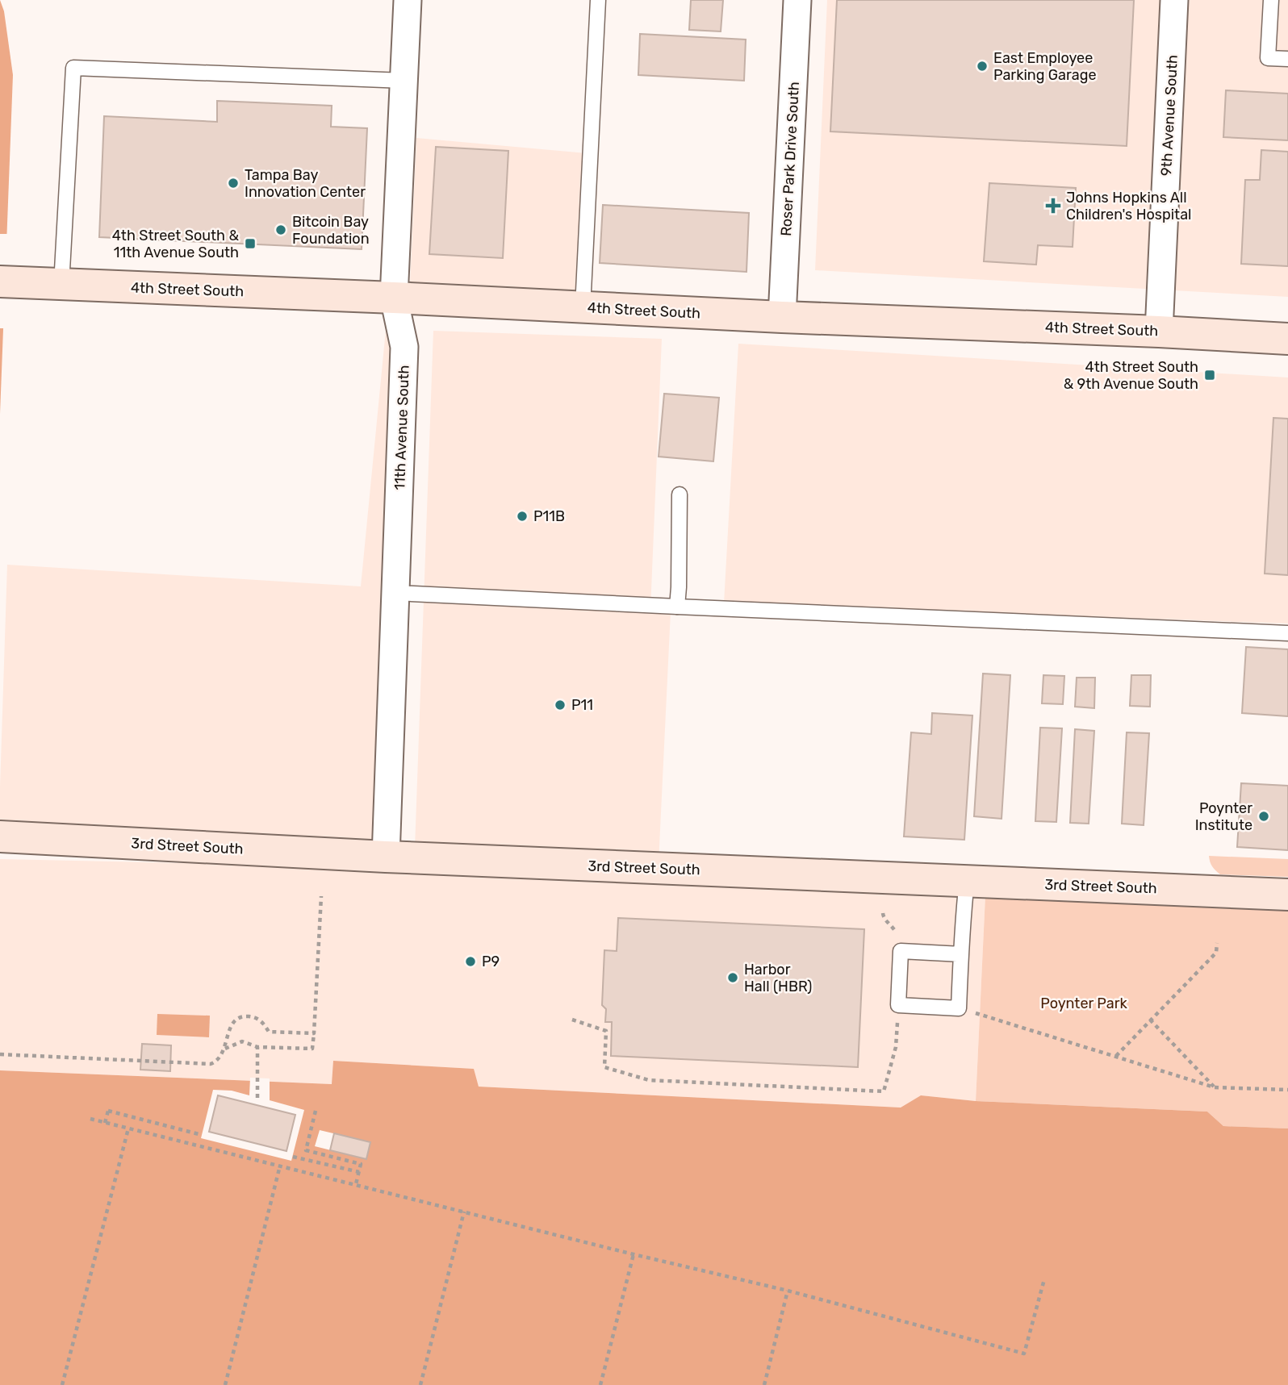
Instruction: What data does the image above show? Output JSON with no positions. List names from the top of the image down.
{
  "streets": {
    "street": [
      "9th Avenue South",
      "Roser Park Drive South",
      "4th Street South",
      "11th Avenue South",
      "3rd Street South"
    ]
  },
  "crossings": [
    ["9th Avenue South", "4th Street South"],
    ["Roser Park Drive South", "4th Street South"],
    ["4th Street South", "11th Avenue South"],
    ["11th Avenue South", "3rd Street South"]
  ],
  "parks": ["Poynter Park"],
  "places": {
    "other": [
      "East Employee Parking Garage",
      "Tampa Bay Innovation Center",
      "Bitcoin Bay Foundation",
      "P11B",
      "P11",
      "Poynter Institute",
      "P9",
      "Harbor Hall (HBR)"
    ],
    "health": ["Johns Hopkins All Children's Hospital"],
    "transit": ["4th Street South & 11th Avenue South", "4th Street South & 9th Avenue South"]
  }
}
